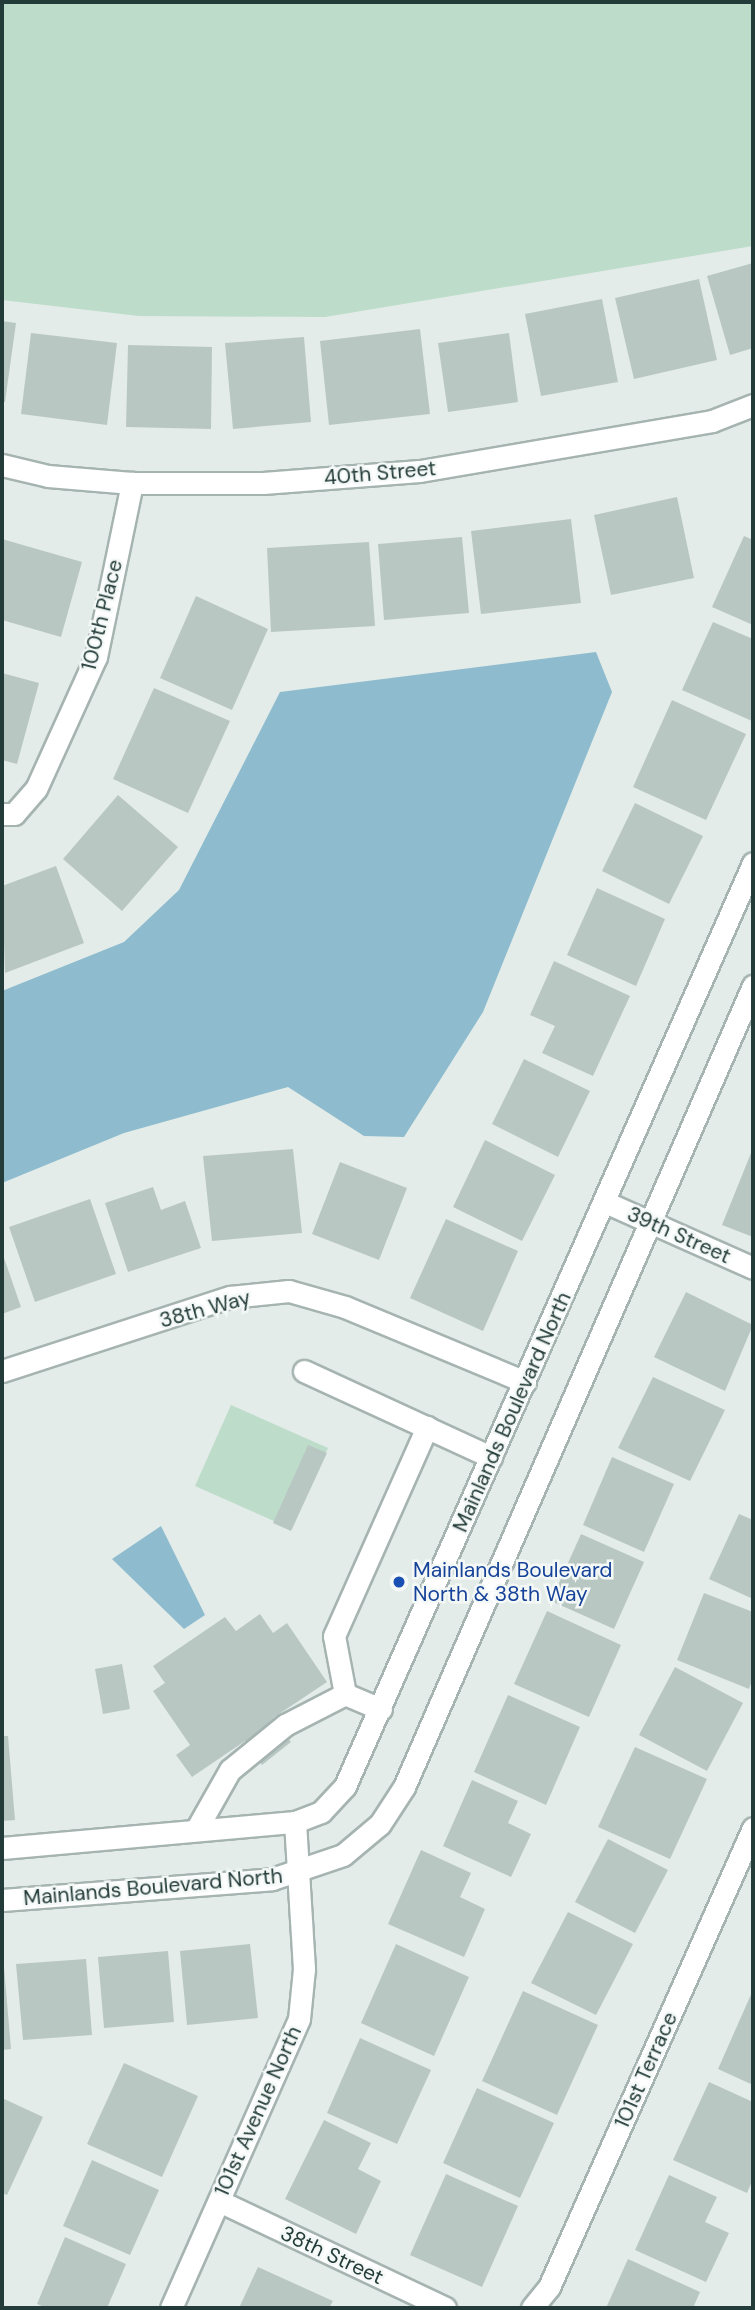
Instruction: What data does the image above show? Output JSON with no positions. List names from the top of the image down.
{
  "streets": {
    "street": [
      "40th Street",
      "100th Place",
      "39th Street",
      "38th Way",
      "Mainlands Boulevard North",
      "101st Terrace",
      "101st Avenue North",
      "38th Street"
    ]
  },
  "crossings": [
    ["40th Street", "100th Place"],
    ["39th Street", "Mainlands Boulevard North"],
    ["38th Way", "Mainlands Boulevard North"],
    ["Mainlands Boulevard North", "101st Avenue North"],
    ["101st Avenue North", "38th Street"]
  ],
  "places": ["Mainlands Boulevard North & 38th Way"]
}
